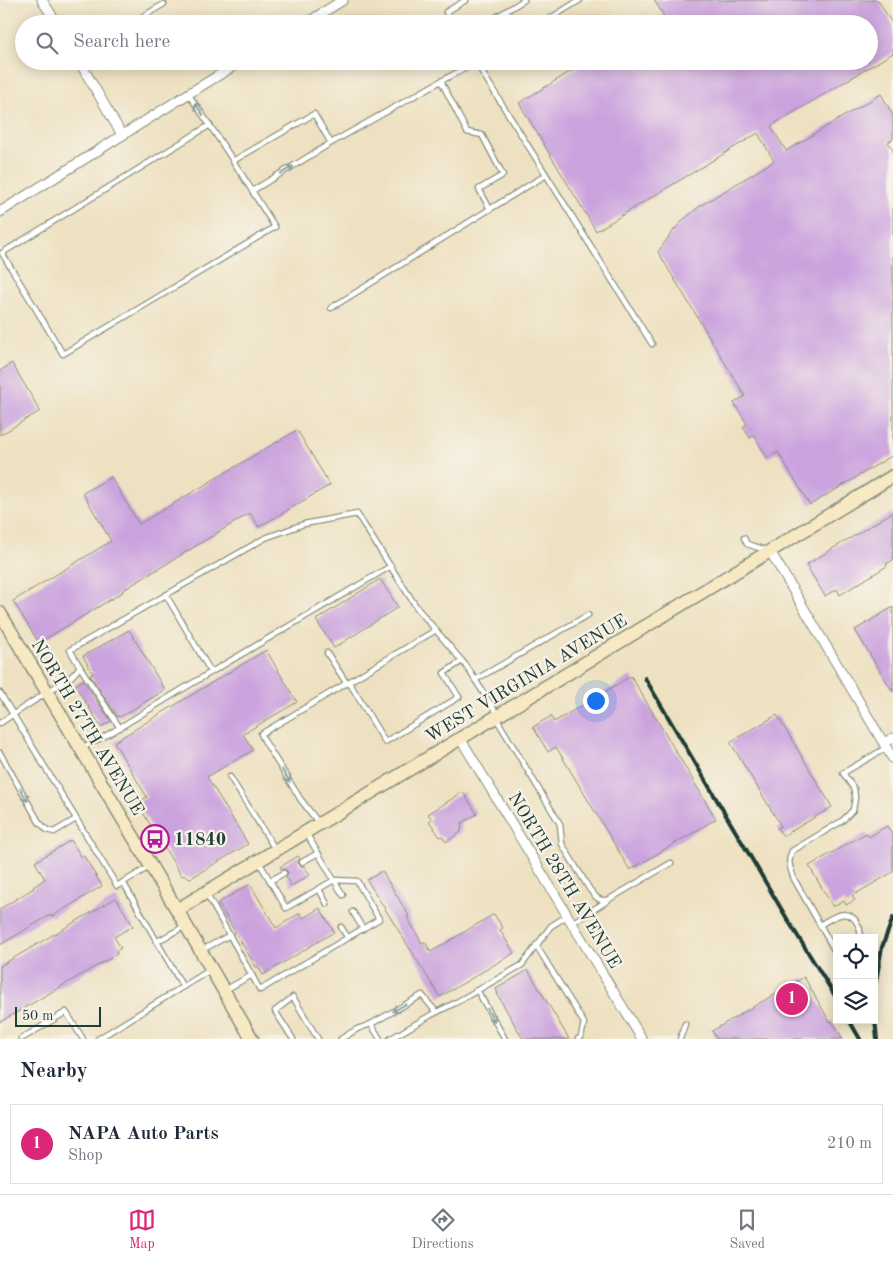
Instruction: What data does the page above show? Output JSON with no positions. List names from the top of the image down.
{
  "streets": {
    "street": ["WEST VIRGINIA AVENUE", "NORTH 27TH AVENUE", "NORTH 28TH AVENUE"]
  },
  "crossings": [
    ["WEST VIRGINIA AVENUE", "NORTH 27TH AVENUE"],
    ["WEST VIRGINIA AVENUE", "NORTH 28TH AVENUE"]
  ],
  "places": {
    "bus stop": ["11840"]
  },
  "scale_bar": "50 m",
  "page": {
    "search": "Search here",
    "pins": "1",
    "scale": "50 m",
    "heading": "Nearby",
    "list": [
      {
        "mark": "1",
        "name": "NAPA Auto Parts",
        "note": "Shop",
        "value": "210 m"
      }
    ],
    "nav": ["Map", "Directions", "Saved"]
  }
}
